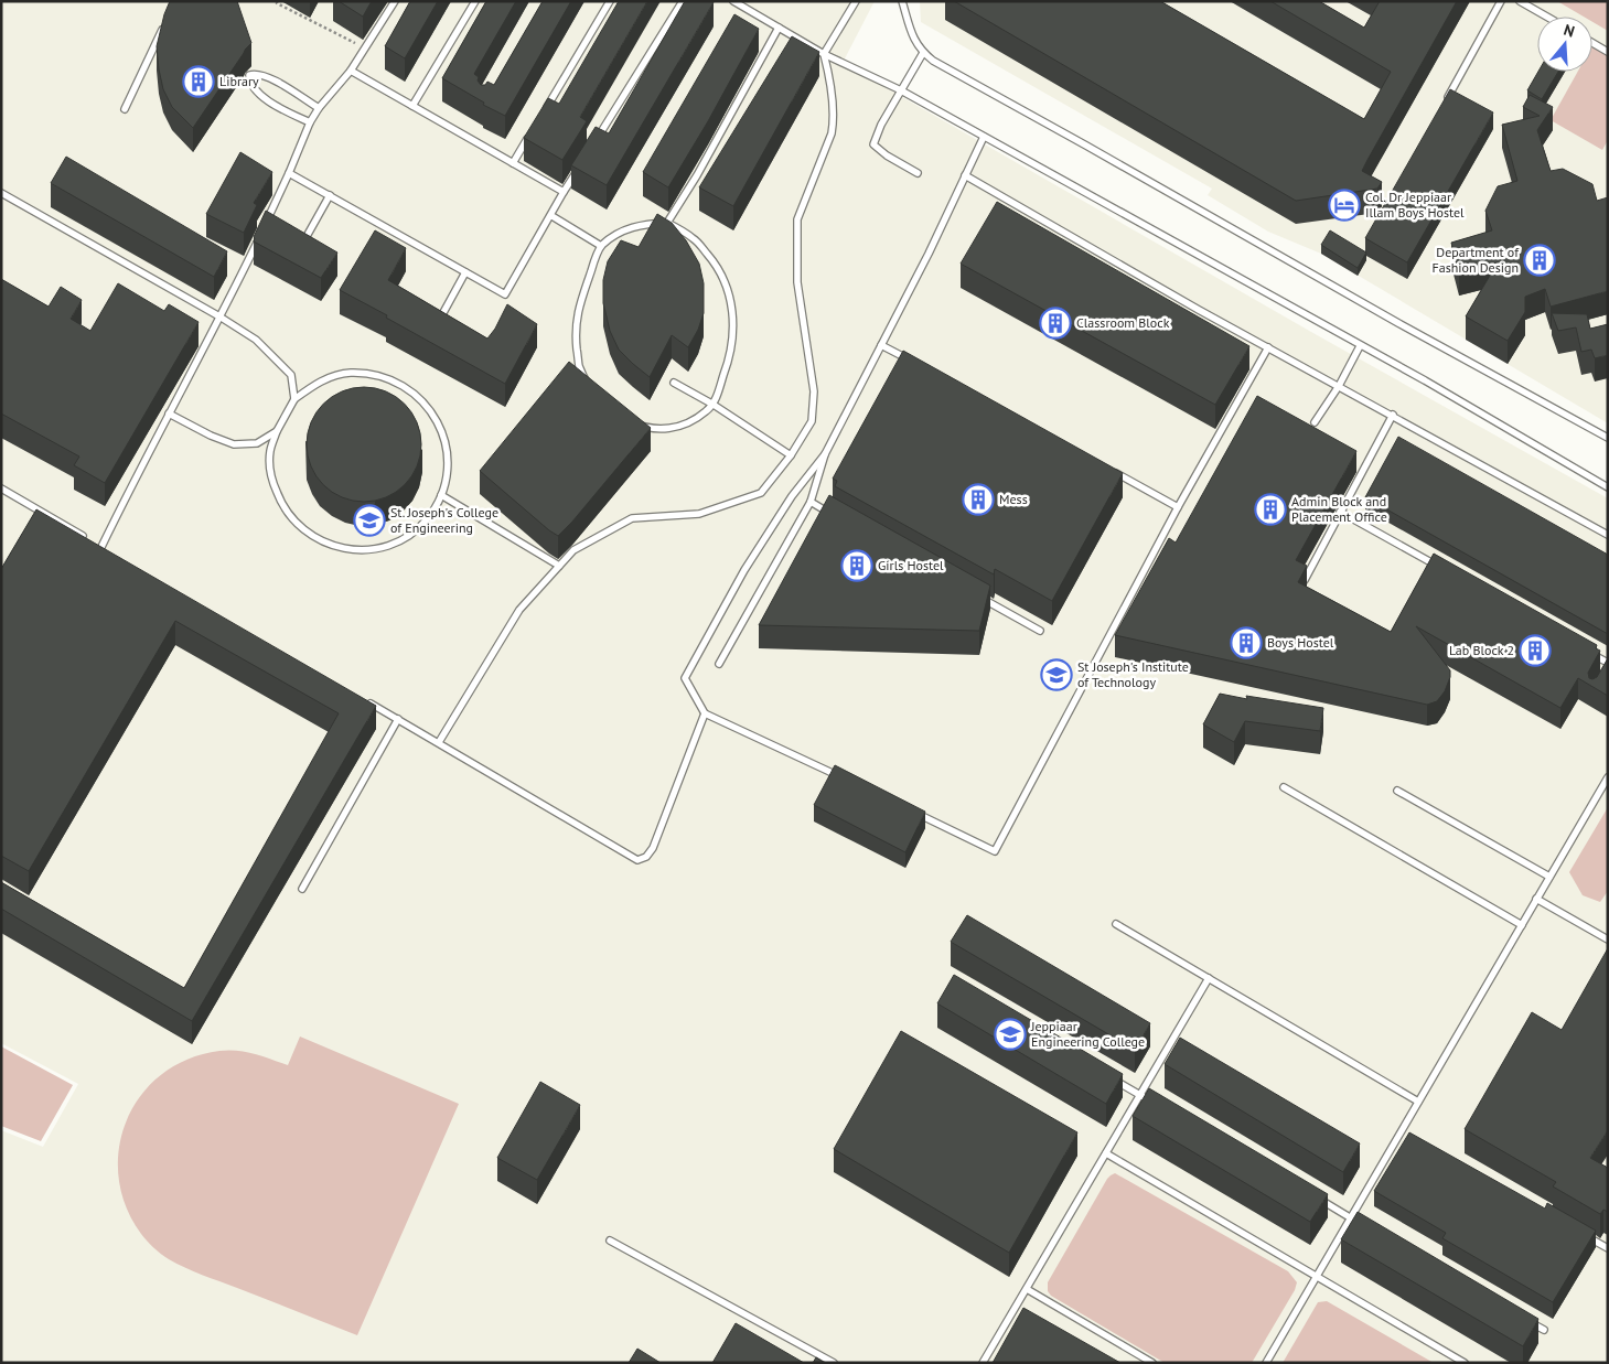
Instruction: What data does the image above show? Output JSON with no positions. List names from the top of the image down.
{
  "places": {
    "building": [
      "Library",
      "Department of Fashion Design",
      "Classroom Block",
      "Mess",
      "Admin Block and Placement Office",
      "Girls Hostel",
      "Boys Hostel",
      "Lab Block 2"
    ],
    "hotel": ["Col. Dr Jeppiaar Illam Boys Hostel"],
    "school or university": ["St. Joseph's College of Engineering", "St Joseph's Institute of Technology", "Jeppiaar Engineering College"]
  },
  "north": "top"
}
